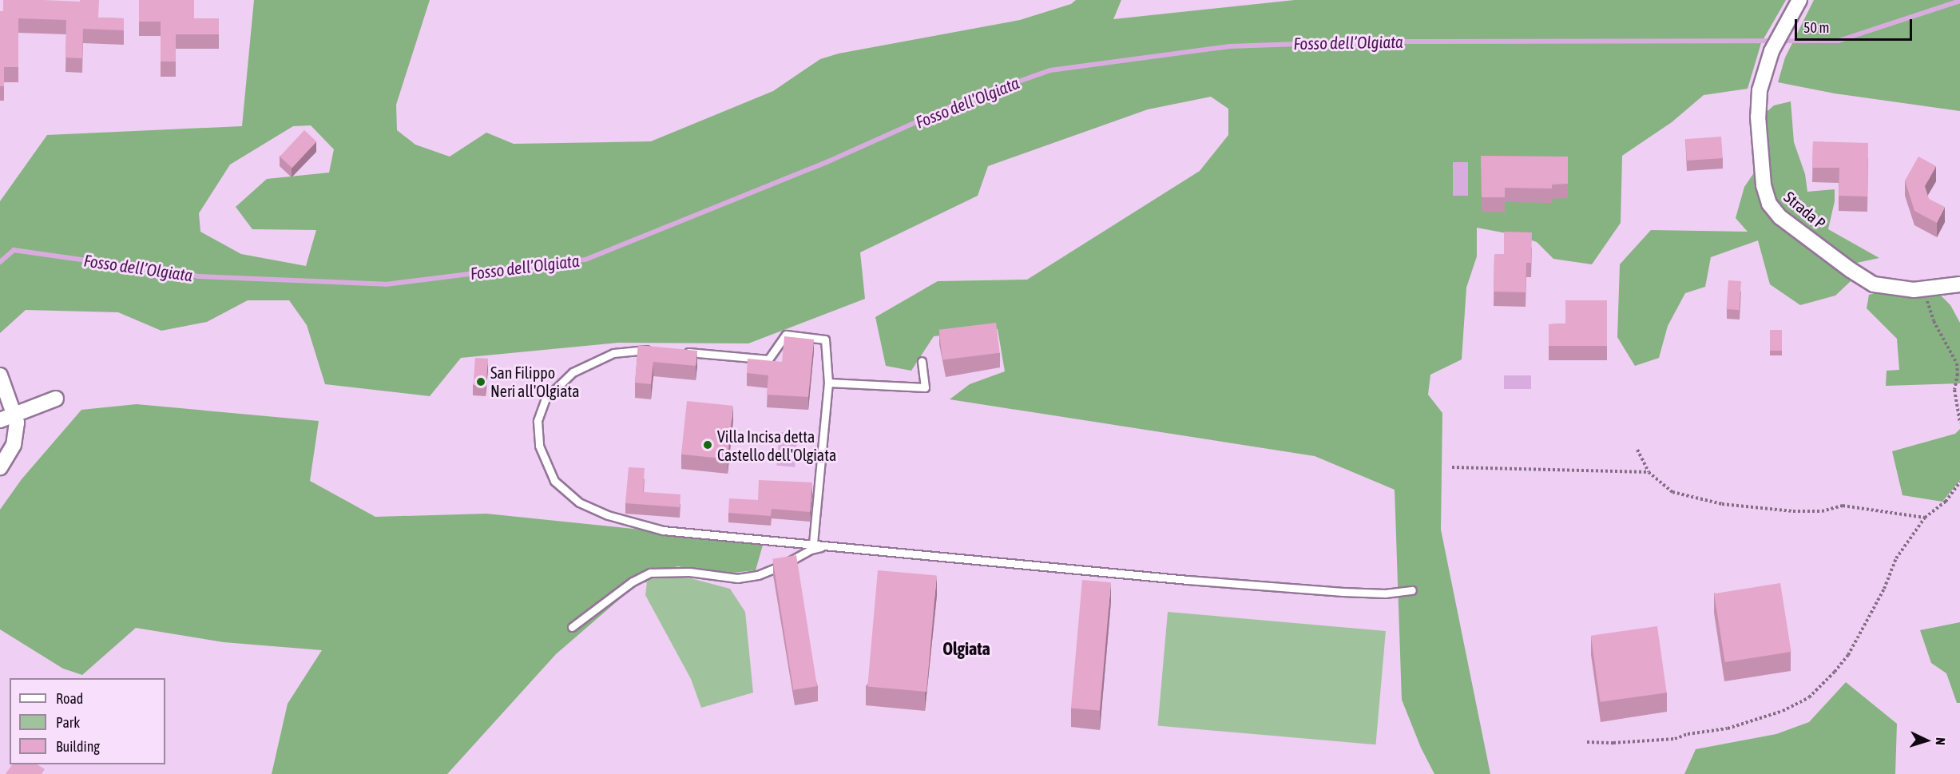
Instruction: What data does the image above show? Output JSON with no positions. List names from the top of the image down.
{
  "streets": {
    "street": ["Strada P"]
  },
  "districts": ["Olgiata"],
  "water": ["Fosso dell’Olgiata"],
  "places": ["San Filippo Neri all'Olgiata", "Villa Incisa detta Castello dell'Olgiata"],
  "legend": ["Road", "Park", "Building"],
  "scale_bar": "50 m",
  "north": "right"
}
